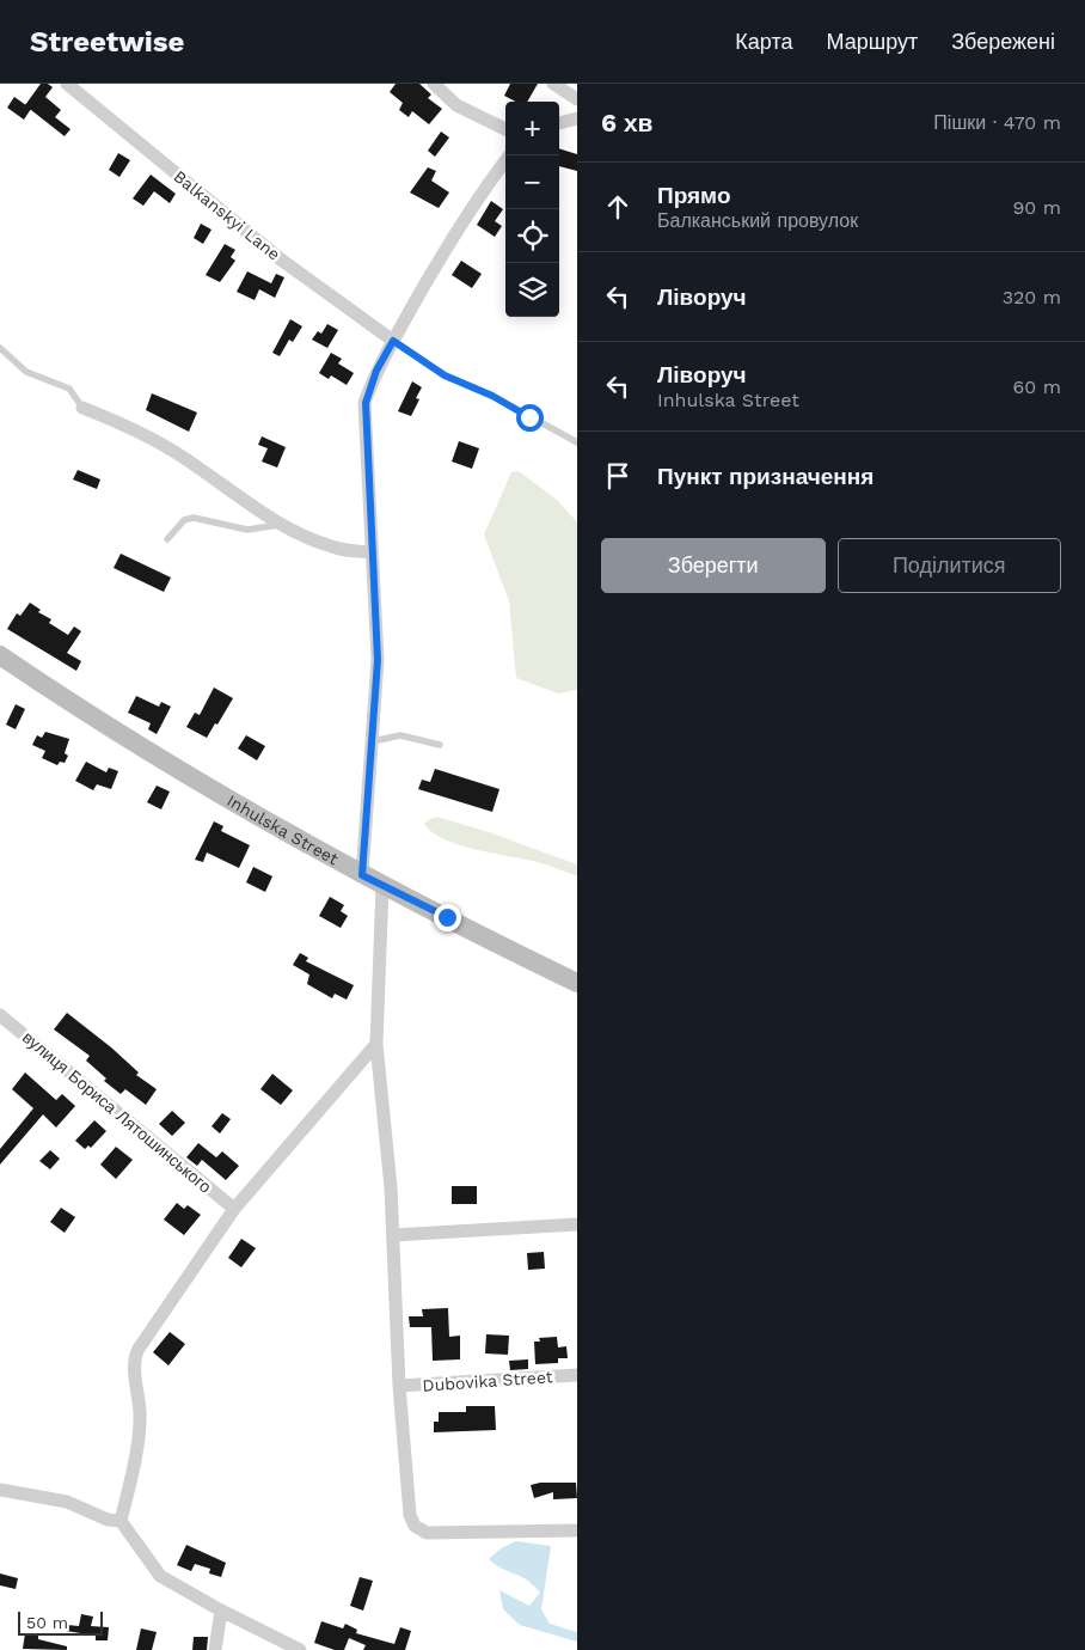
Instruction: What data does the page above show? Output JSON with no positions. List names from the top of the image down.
{
  "streets": {
    "street": [
      "Balkanskyi Lane",
      "Inhulska Street",
      "вулиця Бориса Лятошинського",
      "Dubovika Street"
    ]
  },
  "scale_bar": "50 m",
  "page": {
    "header": "Streetwise",
    "nav": ["Карта", "Маршрут", "Збережені"],
    "heading": ["6 хв", "Пішки · 470 m"],
    "map_buttons": ["+", "−"],
    "list": [
      ["Прямо", "Балканський провулок", "90 m"],
      ["Ліворуч", "320 m"],
      ["Ліворуч", "Inhulska Street", "60 m"],
      "Пункт призначення"
    ],
    "buttons": ["Зберегти", "Поділитися"],
    "scale": "50 m"
  }
}
